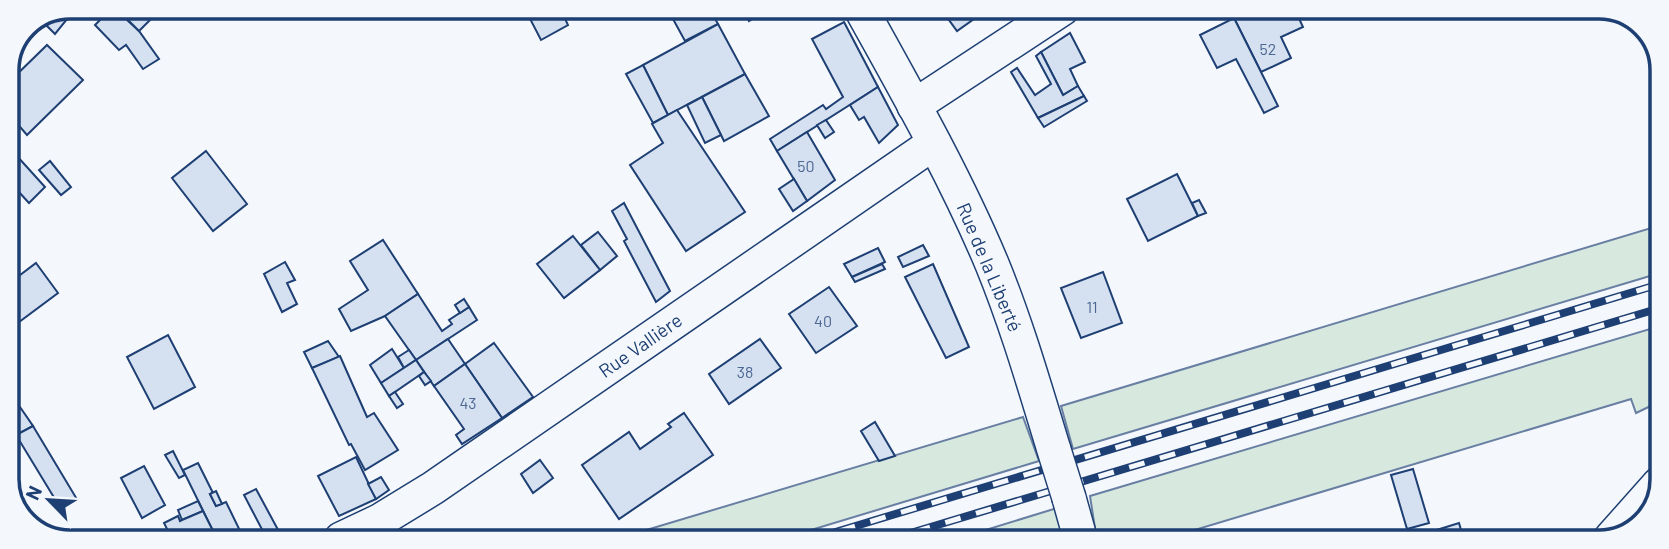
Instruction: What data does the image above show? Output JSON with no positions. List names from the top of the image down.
{
  "streets": {
    "street": ["Rue de la Liberté", "Rue Vallière"]
  },
  "crossings": [
    ["Rue de la Liberté", "Rue Vallière"]
  ],
  "house_numbers": [
    "52",
    "50",
    "11",
    "40",
    "38",
    "43"
  ],
  "north": "top left"
}
